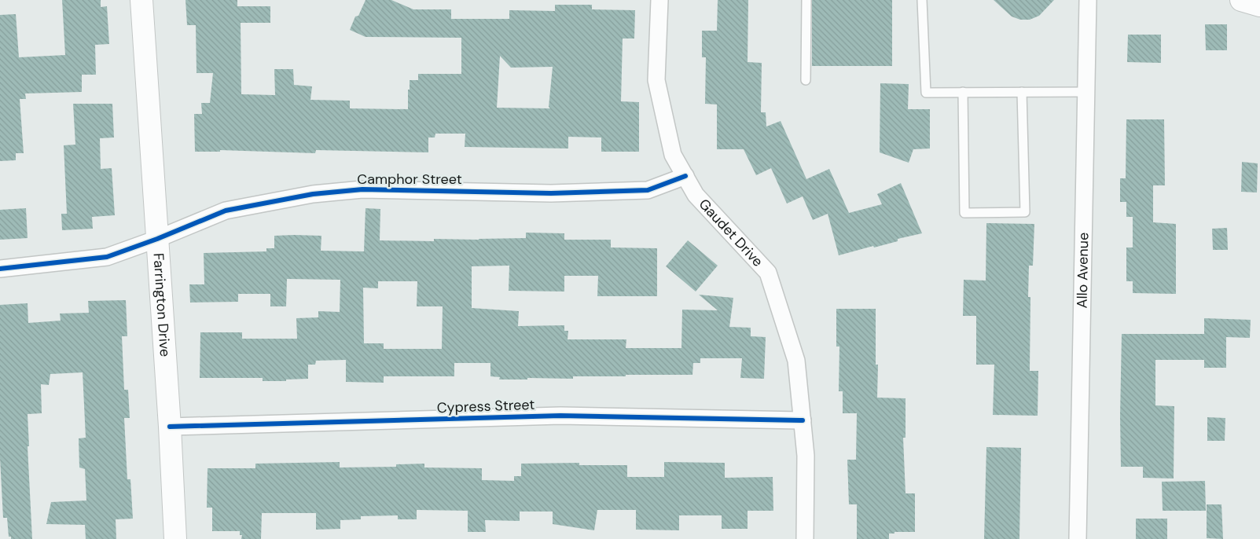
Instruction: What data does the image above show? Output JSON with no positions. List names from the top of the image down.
{
  "streets": {
    "street": [
      "Camphor Street",
      "Gaudet Drive",
      "Allo Avenue",
      "Farrington Drive",
      "Cypress Street"
    ]
  },
  "crossings": [
    ["Camphor Street", "Gaudet Drive"],
    ["Camphor Street", "Farrington Drive"],
    ["Gaudet Drive", "Cypress Street"],
    ["Farrington Drive", "Cypress Street"]
  ]
}
